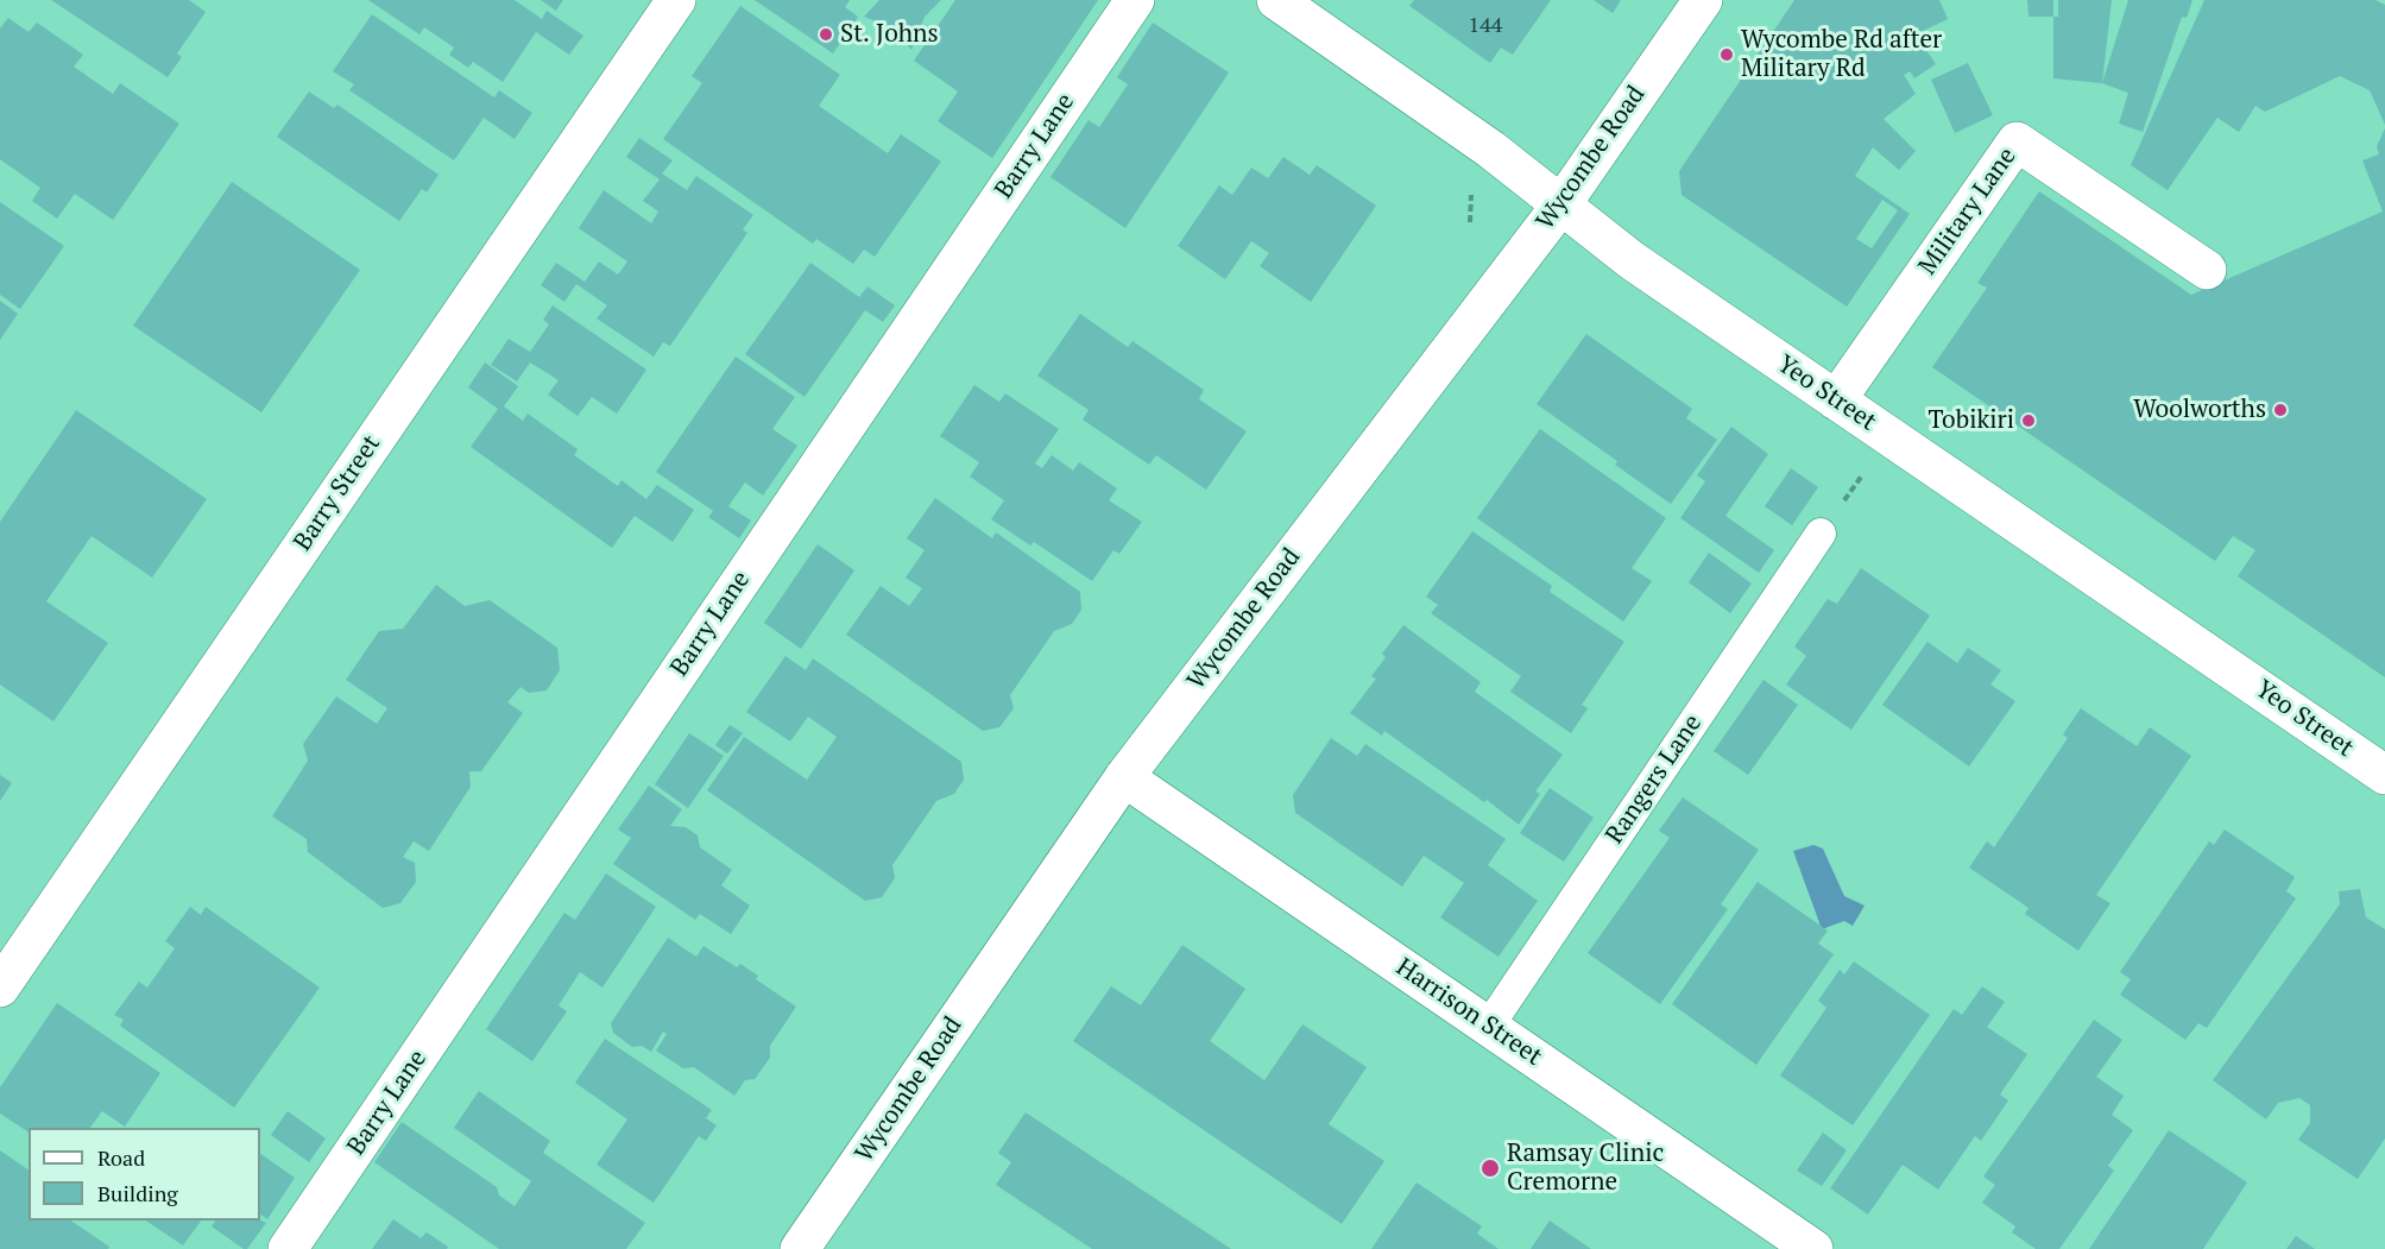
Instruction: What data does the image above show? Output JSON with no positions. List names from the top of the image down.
{
  "streets": {
    "street": [
      "Barry Lane",
      "Wycombe Road",
      "Military Lane",
      "Yeo Street",
      "Barry Street",
      "Harrison Street"
    ],
    "lane": ["Rangers Lane"]
  },
  "crossings": [
    ["Wycombe Road", "Yeo Street"],
    ["Wycombe Road", "Harrison Street"],
    ["Military Lane", "Yeo Street"],
    ["Rangers Lane", "Harrison Street"]
  ],
  "places": [
    "St. Johns",
    "Wycombe Rd after Military Rd",
    "Woolworths",
    "Tobikiri",
    "Ramsay Clinic Cremorne"
  ],
  "house_numbers": ["144"],
  "legend": ["Road", "Building"]
}
